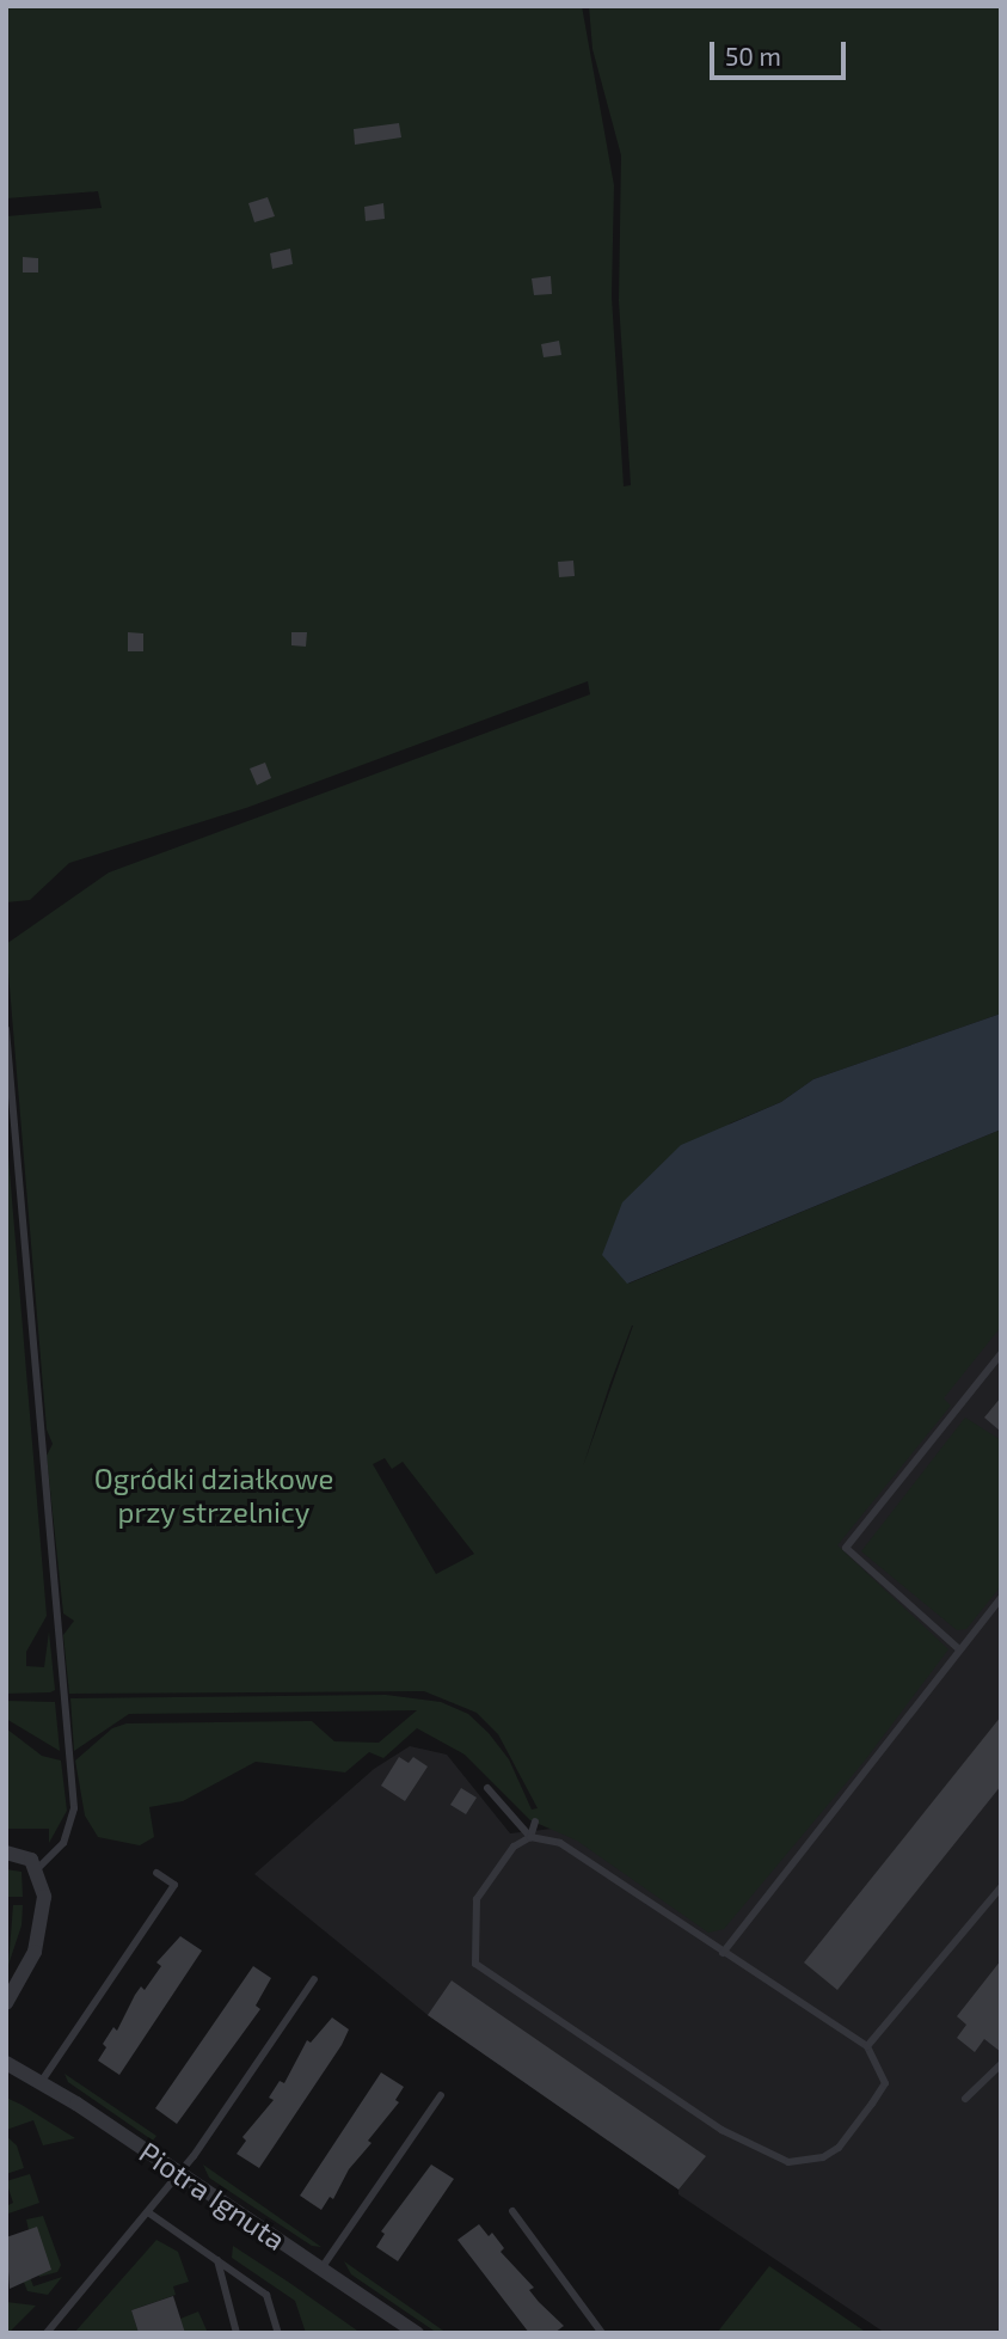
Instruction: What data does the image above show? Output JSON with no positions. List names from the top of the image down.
{
  "streets": {
    "street": ["Piotra Ignuta"]
  },
  "parks": ["Ogródki działkowe przy strzelnicy"],
  "scale_bar": "50 m"
}
